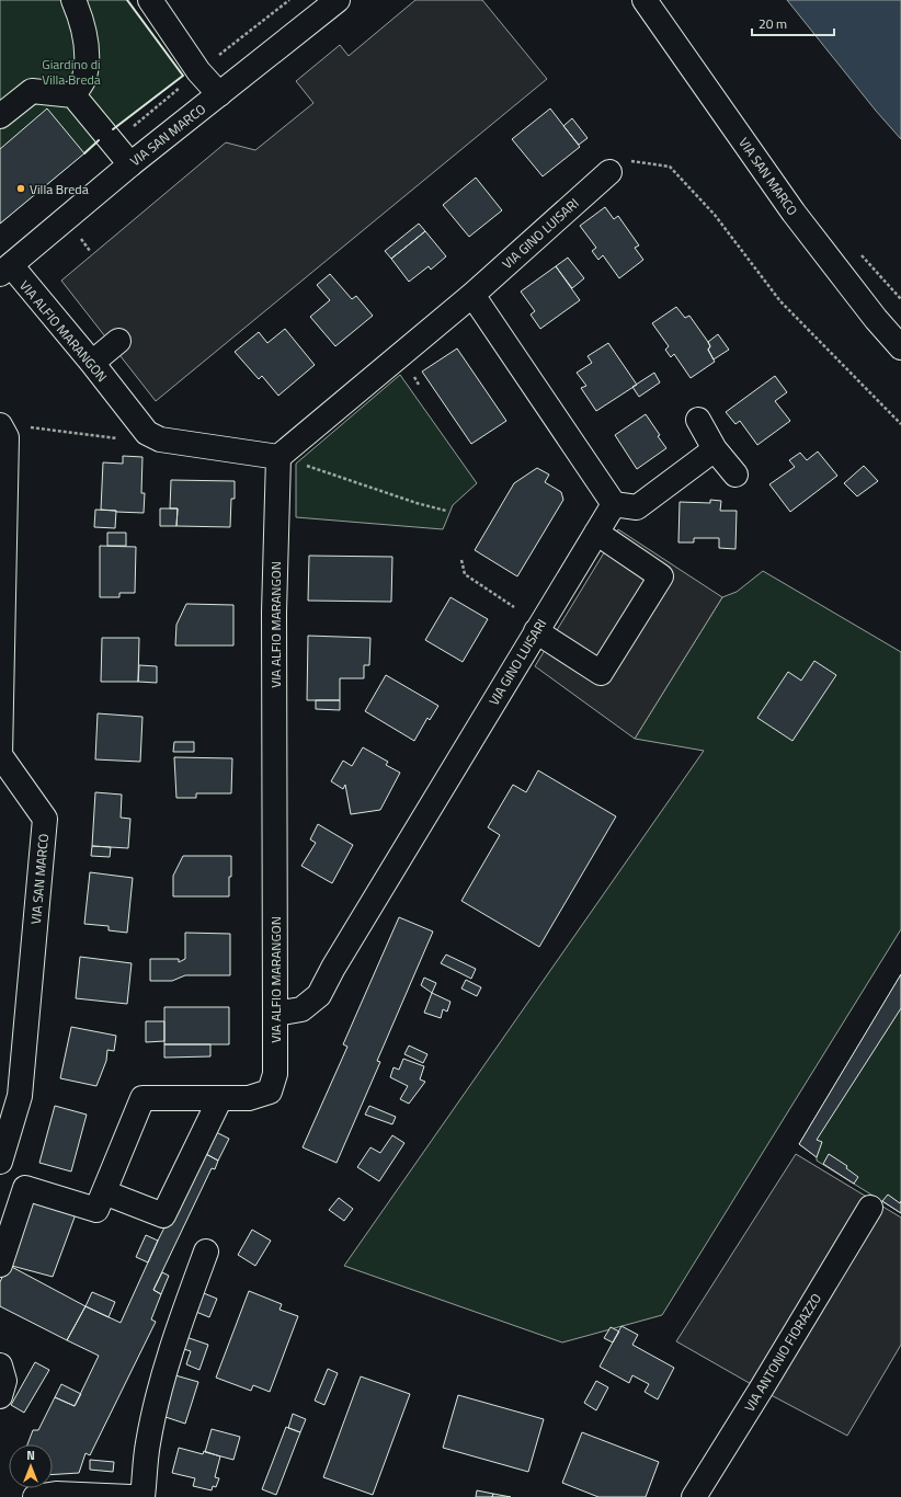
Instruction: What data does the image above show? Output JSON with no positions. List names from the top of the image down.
{
  "streets": {
    "street": [
      "VIA SAN MARCO",
      "VIA GINO LUISARI",
      "VIA ALFIO MARANGON",
      "VIA ANTONIO FIORAZZO"
    ]
  },
  "crossings": [
    ["VIA SAN MARCO", "VIA ALFIO MARANGON"],
    ["VIA GINO LUISARI", "VIA ALFIO MARANGON"]
  ],
  "parks": ["Giardino di Villa Breda"],
  "places": ["Villa Breda"],
  "scale_bar": "20 m",
  "north": "top"
}
